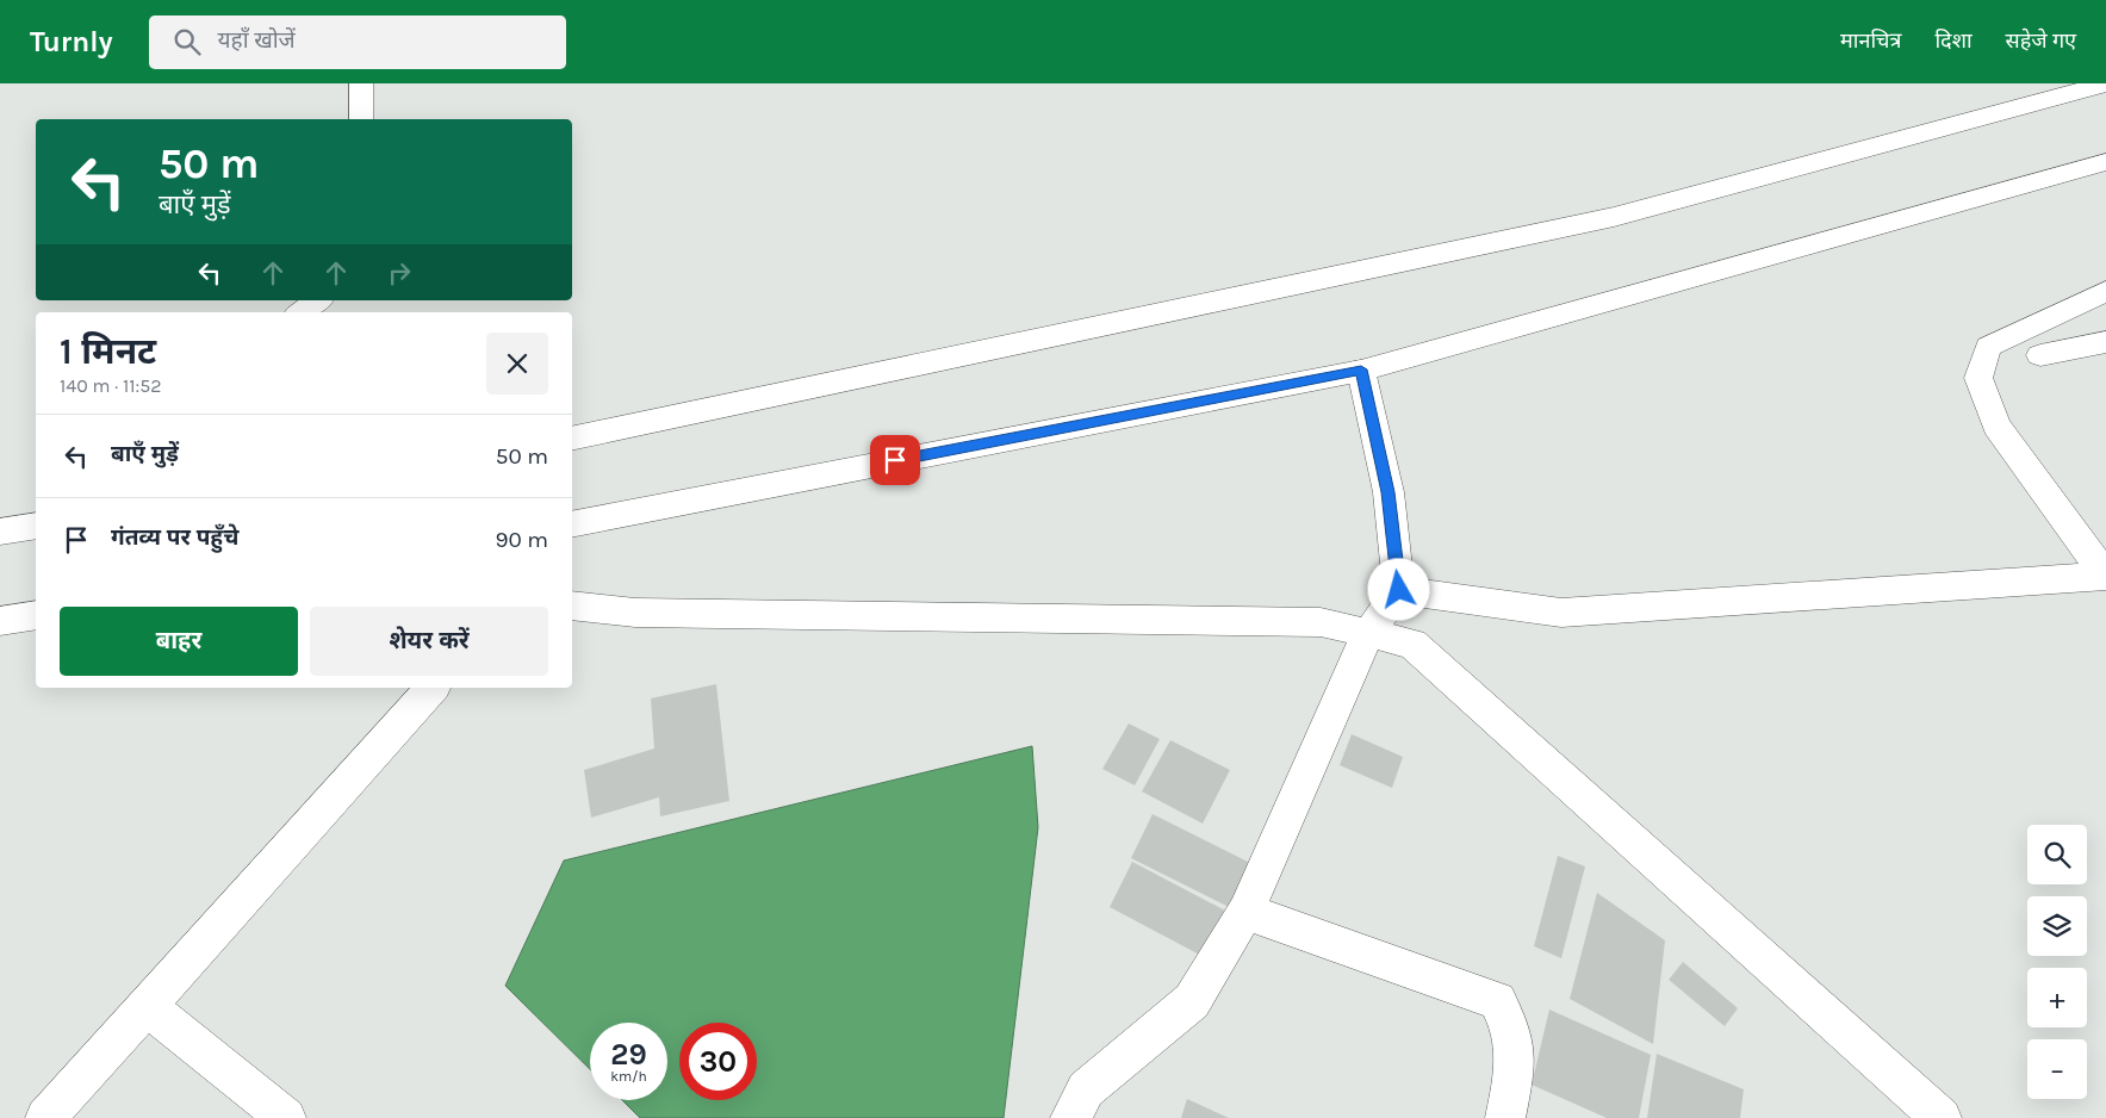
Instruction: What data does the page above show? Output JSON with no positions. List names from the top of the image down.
{
  "page": {
    "header": "Turnly",
    "search": "यहाँ खोजें",
    "nav": ["मानचित्र", "दिशा", "सहेजे गए"],
    "turn": ["50 m", "बाएँ मुड़ें"],
    "heading": ["1 मिनट", "140 m · 11:52"],
    "list": [
      {
        "name": "बाएँ मुड़ें",
        "value": "50 m"
      },
      {
        "name": "गंतव्य पर पहुँचे",
        "value": "90 m"
      }
    ],
    "buttons": ["बाहर", "शेयर करें"],
    "map_buttons": ["+", "−"],
    "speed": "29 km/h",
    "limit": "30"
  }
}
